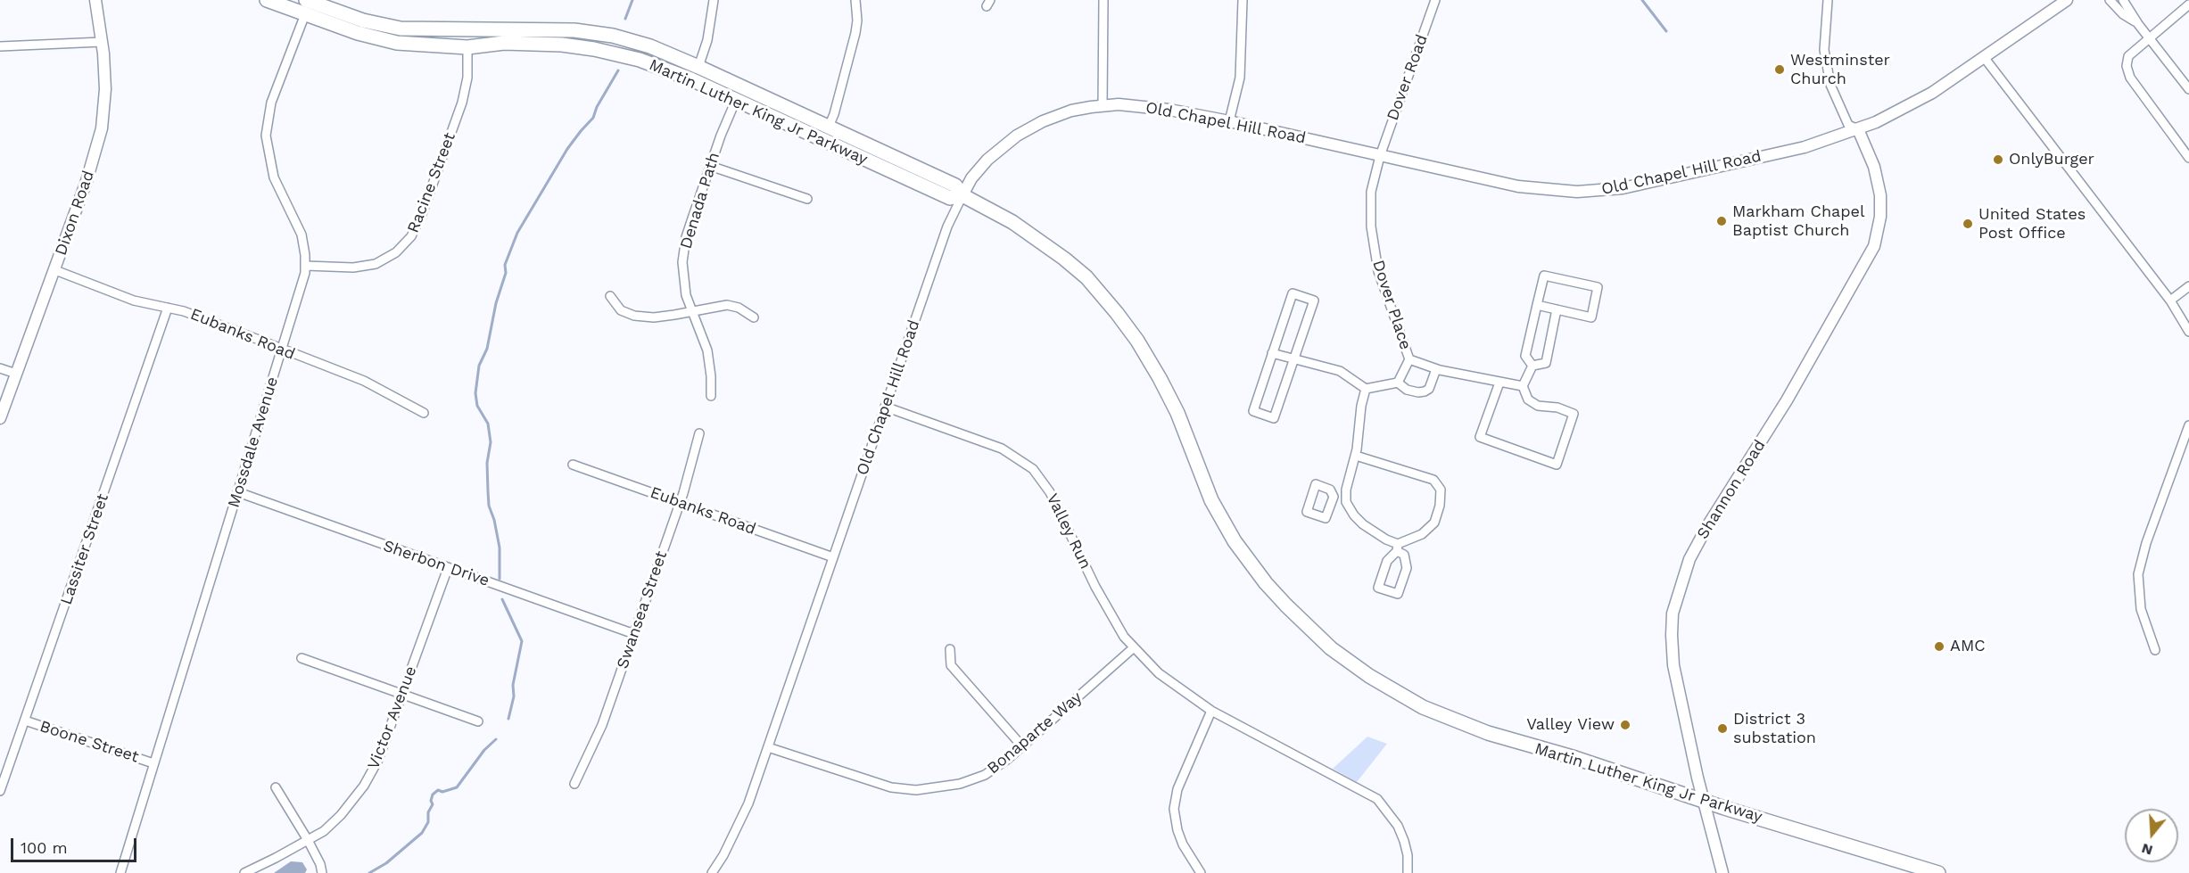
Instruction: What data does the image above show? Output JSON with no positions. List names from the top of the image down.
{
  "streets": {
    "main road": ["Martin Luther King Jr Parkway"],
    "street": [
      "Dover Road",
      "Old Chapel Hill Road",
      "Racine Street",
      "Denada Path",
      "Dixon Road",
      "Dover Place",
      "Eubanks Road",
      "Mossdale Avenue",
      "Shannon Road",
      "Valley Run",
      "Lassiter Street",
      "Sherbon Drive",
      "Swansea Street",
      "Victor Avenue",
      "Bonaparte Way",
      "Boone Street"
    ]
  },
  "crossings": [
    ["Dover Road", "Old Chapel Hill Road"],
    ["Dover Road", "Dover Place"],
    ["Martin Luther King Jr Parkway", "Old Chapel Hill Road"],
    ["Martin Luther King Jr Parkway", "Racine Street"],
    ["Martin Luther King Jr Parkway", "Denada Path"],
    ["Martin Luther King Jr Parkway", "Mossdale Avenue"],
    ["Martin Luther King Jr Parkway", "Shannon Road"],
    ["Old Chapel Hill Road", "Dover Place"],
    ["Old Chapel Hill Road", "Eubanks Road"],
    ["Old Chapel Hill Road", "Shannon Road"],
    ["Old Chapel Hill Road", "Valley Run"],
    ["Old Chapel Hill Road", "Bonaparte Way"],
    ["Racine Street", "Mossdale Avenue"],
    ["Dixon Road", "Eubanks Road"],
    ["Eubanks Road", "Mossdale Avenue"],
    ["Eubanks Road", "Lassiter Street"],
    ["Eubanks Road", "Swansea Street"],
    ["Mossdale Avenue", "Sherbon Drive"],
    ["Mossdale Avenue", "Boone Street"],
    ["Valley Run", "Bonaparte Way"],
    ["Lassiter Street", "Boone Street"],
    ["Sherbon Drive", "Swansea Street"],
    ["Sherbon Drive", "Victor Avenue"]
  ],
  "places": [
    "Westminster Church",
    "OnlyBurger",
    "Markham Chapel Baptist Church",
    "United States Post Office",
    "AMC",
    "Valley View",
    "District 3 substation"
  ],
  "scale_bar": "100 m",
  "north": "bottom"
}
